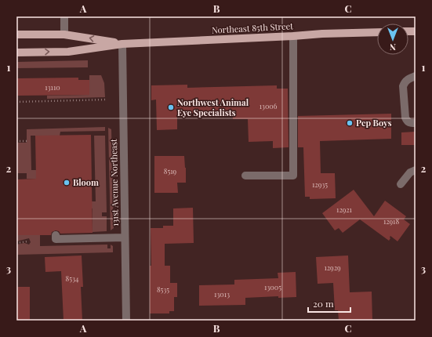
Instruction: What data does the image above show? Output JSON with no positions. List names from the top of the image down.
{
  "streets": {
    "main road": ["Northeast 85th Street"],
    "street": ["131st Avenue Northeast"]
  },
  "crossings": [
    ["Northeast 85th Street", "131st Avenue Northeast"]
  ],
  "places": ["Northwest Animal Eye Specialists", "Pep Boys", "Bloom"],
  "house_numbers": [
    "13110",
    "13006",
    "8519",
    "12935",
    "12921",
    "12918",
    "12929",
    "8534",
    "13005",
    "8535",
    "13013"
  ],
  "scale_bar": "20 m",
  "north": "bottom",
  "grid": {
    "columns": ["A", "B", "C"],
    "rows": ["1", "2", "3"]
  }
}
